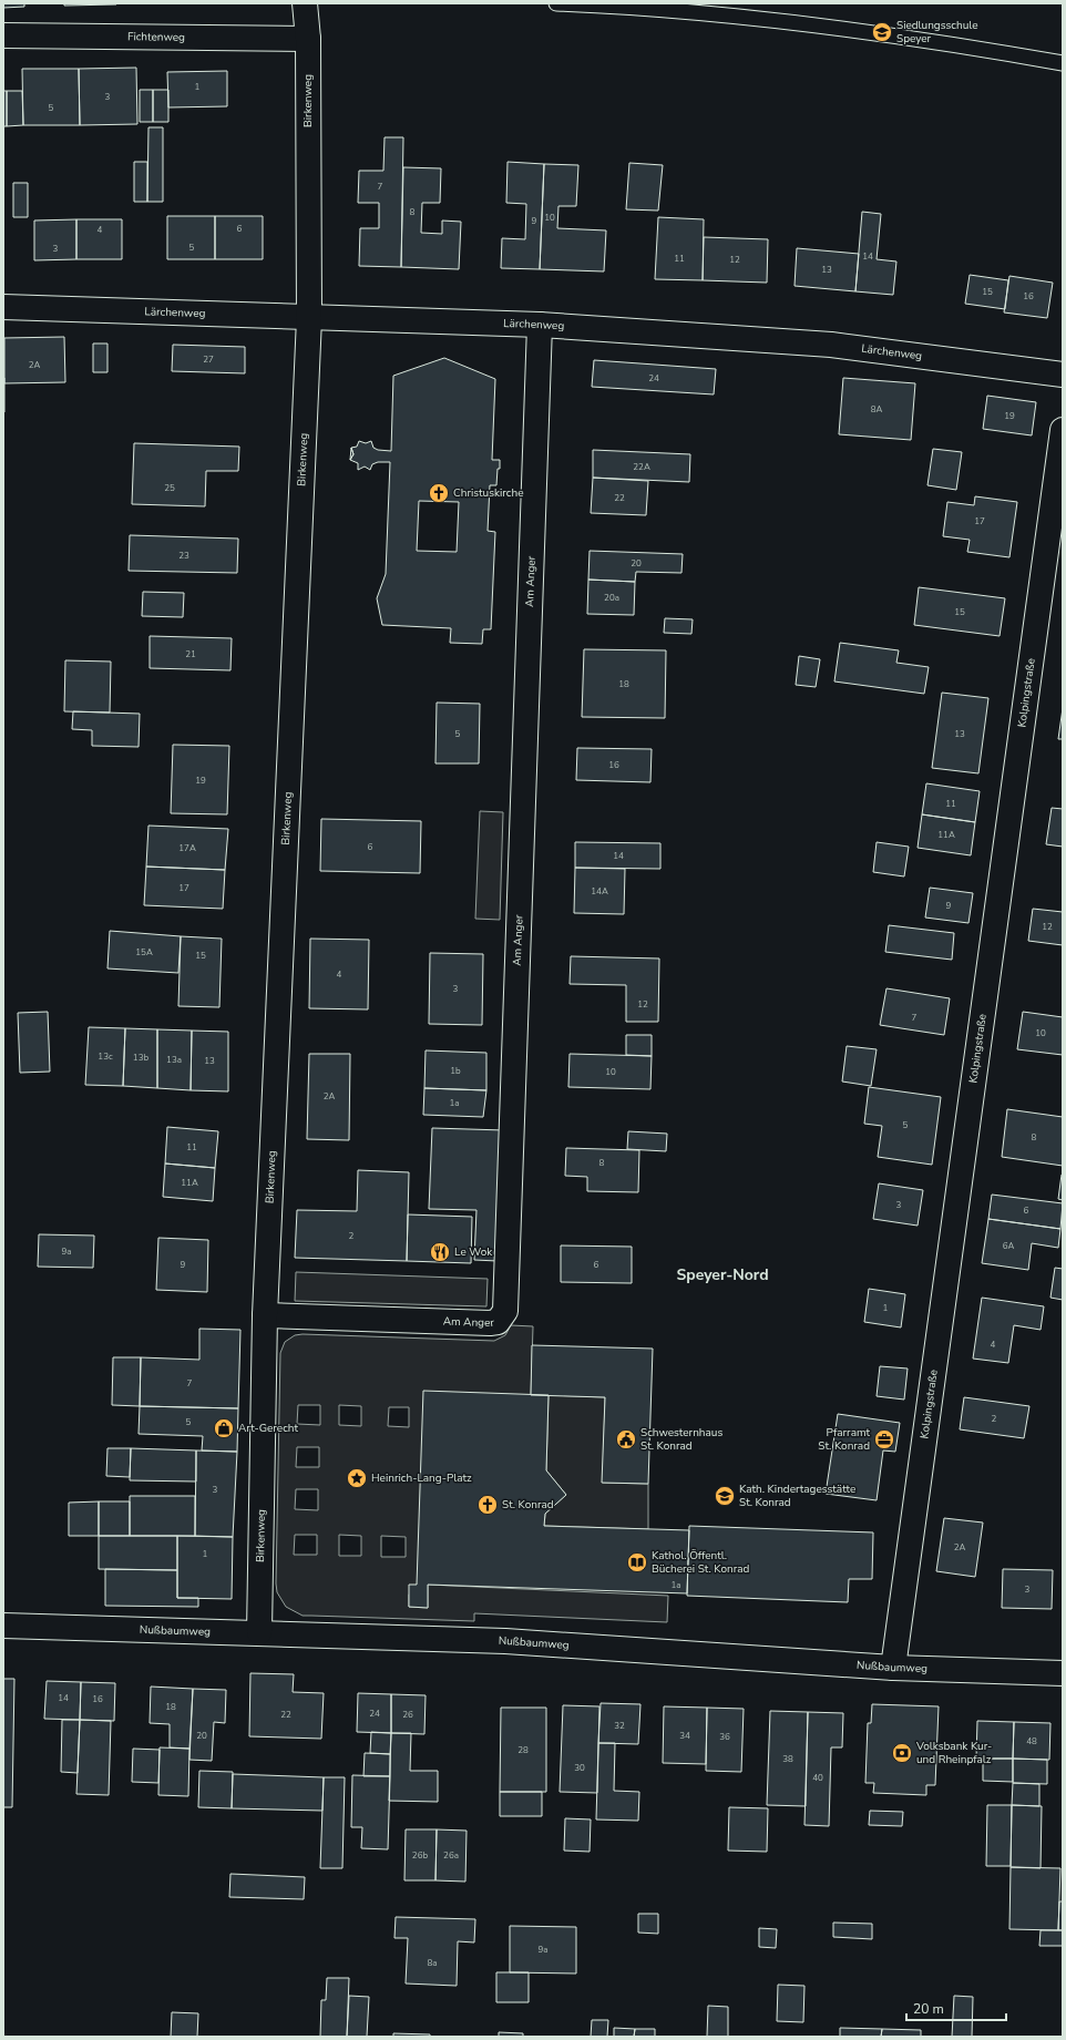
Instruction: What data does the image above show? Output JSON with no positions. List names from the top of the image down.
{
  "streets": {
    "street": [
      "Fichtenweg",
      "Birkenweg",
      "Lärchenweg",
      "Am Anger",
      "Kolpingstraße",
      "Nußbaumweg"
    ]
  },
  "crossings": [
    ["Fichtenweg", "Birkenweg"],
    ["Birkenweg", "Lärchenweg"],
    ["Birkenweg", "Am Anger"],
    ["Birkenweg", "Nußbaumweg"],
    ["Lärchenweg", "Am Anger"],
    ["Kolpingstraße", "Nußbaumweg"]
  ],
  "districts": ["Speyer-Nord"],
  "places": {
    "school or university": ["Siedlungsschule Speyer", "Kath. Kindertagesstätte St. Konrad"],
    "church": ["Christuskirche", "St. Konrad"],
    "restaurant": ["Le Wok"],
    "shop": ["Art-Gerecht"],
    "public building": ["Schwesternhaus St. Konrad"],
    "office": ["Pfarramt St. Konrad"],
    "place": ["Heinrich-Lang-Platz"],
    "library": ["Kathol. Öffentl. Bücherei St. Konrad"],
    "bank": ["Volksbank Kur- und Rheinpfalz"]
  },
  "house_numbers": [
    "1",
    "3",
    "5",
    "7",
    "8",
    "10",
    "9",
    "6",
    "4",
    "5",
    "3",
    "14",
    "11",
    "12",
    "13",
    "15",
    "16",
    "27",
    "2A",
    "24",
    "8A",
    "19",
    "22A",
    "25",
    "22",
    "17",
    "23",
    "20",
    "20a",
    "15",
    "21",
    "18",
    "5",
    "13",
    "16",
    "19",
    "11",
    "11A",
    "6",
    "17A",
    "14",
    "17",
    "14A",
    "9",
    "12",
    "15A",
    "15",
    "4",
    "3",
    "12",
    "7",
    "10",
    "13c",
    "13b",
    "13a",
    "13",
    "1b",
    "10",
    "2A",
    "1a",
    "5",
    "8",
    "11",
    "8",
    "11A",
    "3",
    "6",
    "2",
    "6A",
    "9a",
    "9",
    "6",
    "1",
    "4",
    "7",
    "2",
    "5",
    "3",
    "2A",
    "1",
    "1a",
    "3",
    "14",
    "16",
    "18",
    "24",
    "22",
    "26",
    "32",
    "20",
    "34",
    "36",
    "48",
    "28",
    "38",
    "30",
    "40",
    "26b",
    "26a",
    "9a",
    "8a"
  ],
  "scale_bar": "20 m"
}
